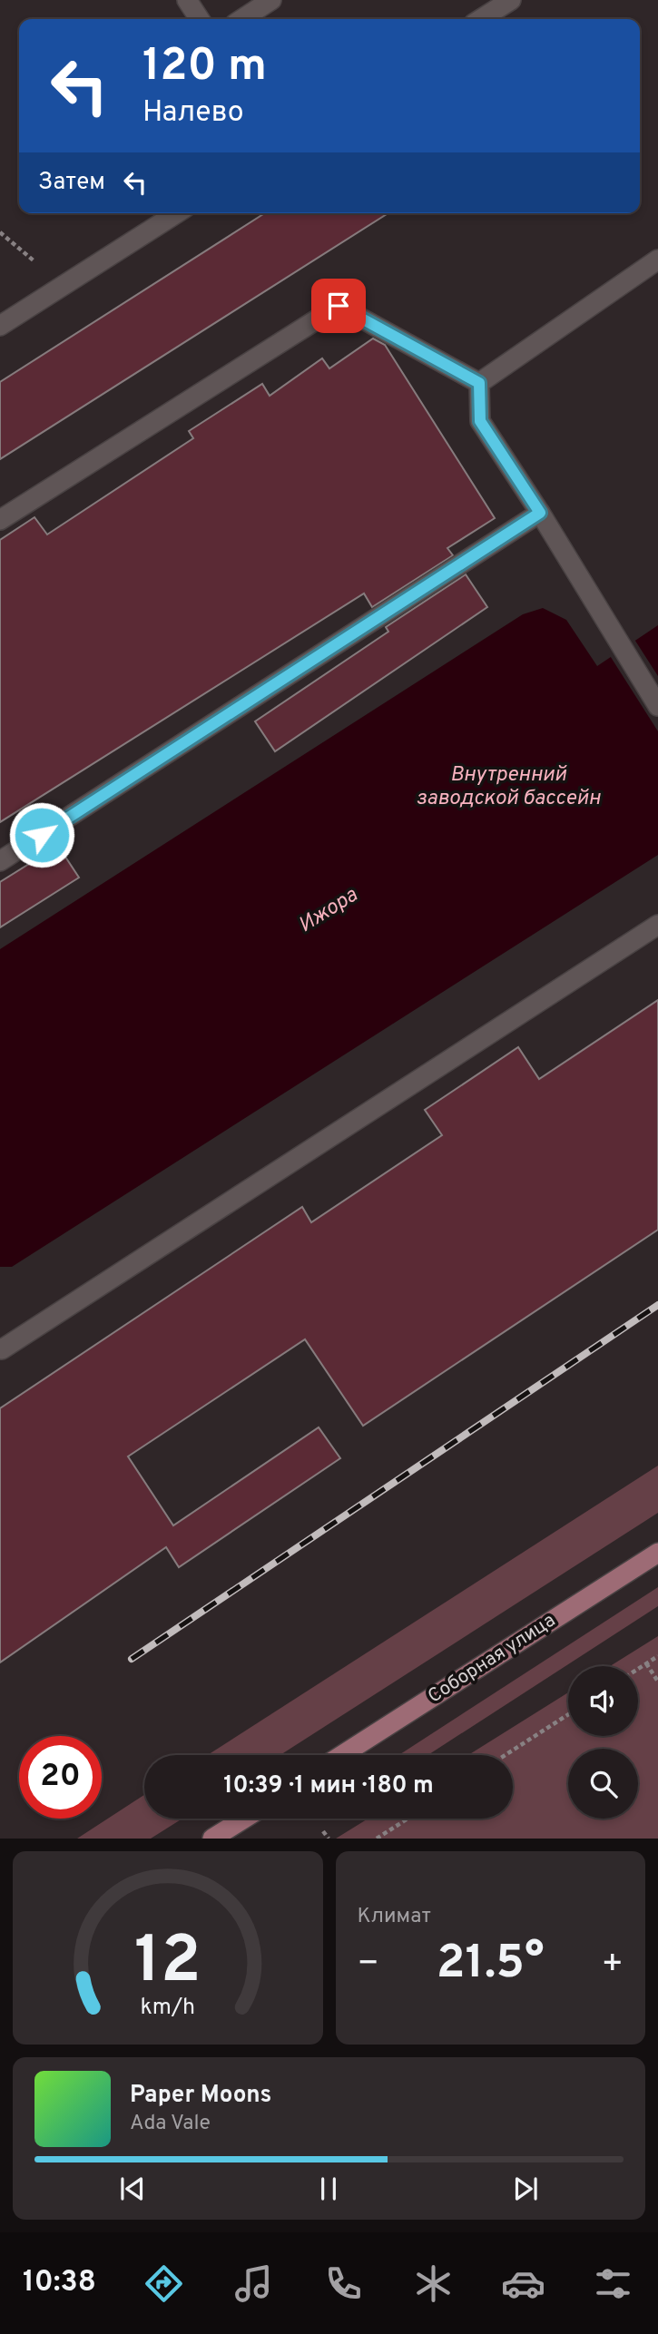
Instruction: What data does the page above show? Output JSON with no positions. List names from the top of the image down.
{
  "streets": {
    "main road": ["Соборная улица"]
  },
  "water": ["Внутренний заводской бассейн", "Ижора"],
  "page": {
    "turn": ["120 m", "Налево"],
    "then": "Затем",
    "limit": "20",
    "trip": "10:39 · 1 мин · 180 m",
    "tile": "Климат",
    "heat": ["−", "21.5°", "+"],
    "song": ["Paper Moons", "Ada Vale"],
    "tabs": "10:38",
    "gauge": ["12", "km/h"]
  }
}
